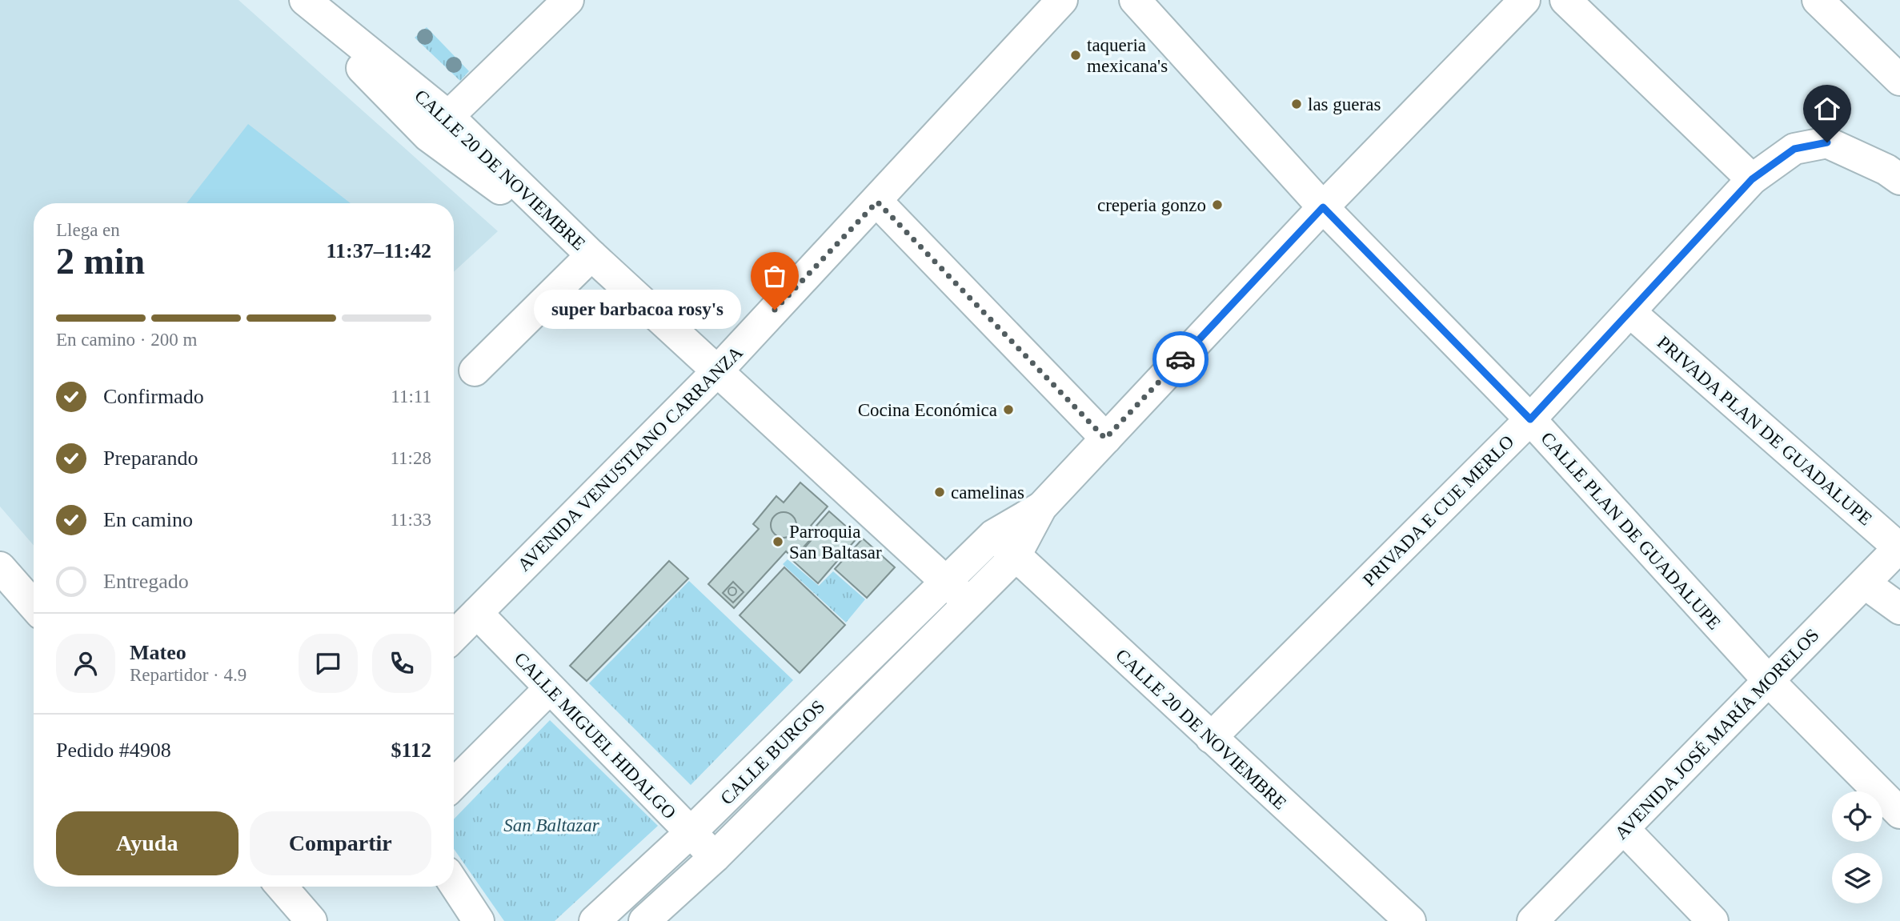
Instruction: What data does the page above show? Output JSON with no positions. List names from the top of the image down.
{
  "streets": {
    "street": [
      "CALLE 20 DE NOVIEMBRE",
      "PRIVADA PLAN DE GUADALUPE",
      "AVENIDA VENUSTIANO CARRANZA",
      "PRIVADA E CUE MERLO",
      "CALLE PLAN DE GUADALUPE",
      "AVENIDA JOSÉ MARÍA MORELOS",
      "CALLE MIGUEL HIDALGO",
      "CALLE BURGOS"
    ]
  },
  "crossings": [
    ["CALLE 20 DE NOVIEMBRE", "AVENIDA VENUSTIANO CARRANZA"],
    ["CALLE 20 DE NOVIEMBRE", "PRIVADA E CUE MERLO"],
    ["CALLE 20 DE NOVIEMBRE", "CALLE BURGOS"],
    ["PRIVADA PLAN DE GUADALUPE", "PRIVADA E CUE MERLO"],
    ["PRIVADA PLAN DE GUADALUPE", "AVENIDA JOSÉ MARÍA MORELOS"],
    ["AVENIDA VENUSTIANO CARRANZA", "CALLE MIGUEL HIDALGO"],
    ["PRIVADA E CUE MERLO", "CALLE PLAN DE GUADALUPE"],
    ["CALLE PLAN DE GUADALUPE", "AVENIDA JOSÉ MARÍA MORELOS"],
    ["CALLE MIGUEL HIDALGO", "CALLE BURGOS"]
  ],
  "parks": ["San Baltazar"],
  "places": [
    "taqueria mexicana's",
    "las gueras",
    "creperia gonzo",
    "super barbacoa rosy's",
    "Cocina Económica",
    "camelinas",
    "Parroquia San Baltasar"
  ],
  "page": {
    "heading": ["2 min", "Llega en", "11:37–11:42"],
    "panel": [
      "Mateo",
      "Repartidor · 4.9",
      "Pedido #4908",
      "$112"
    ],
    "bubble": "super barbacoa rosy's",
    "bar": "En camino · 200 m",
    "list": [
      ["Confirmado", "11:11"],
      ["Preparando", "11:28"],
      ["En camino", "11:33"],
      "Entregado"
    ],
    "buttons": ["Ayuda", "Compartir"]
  }
}
